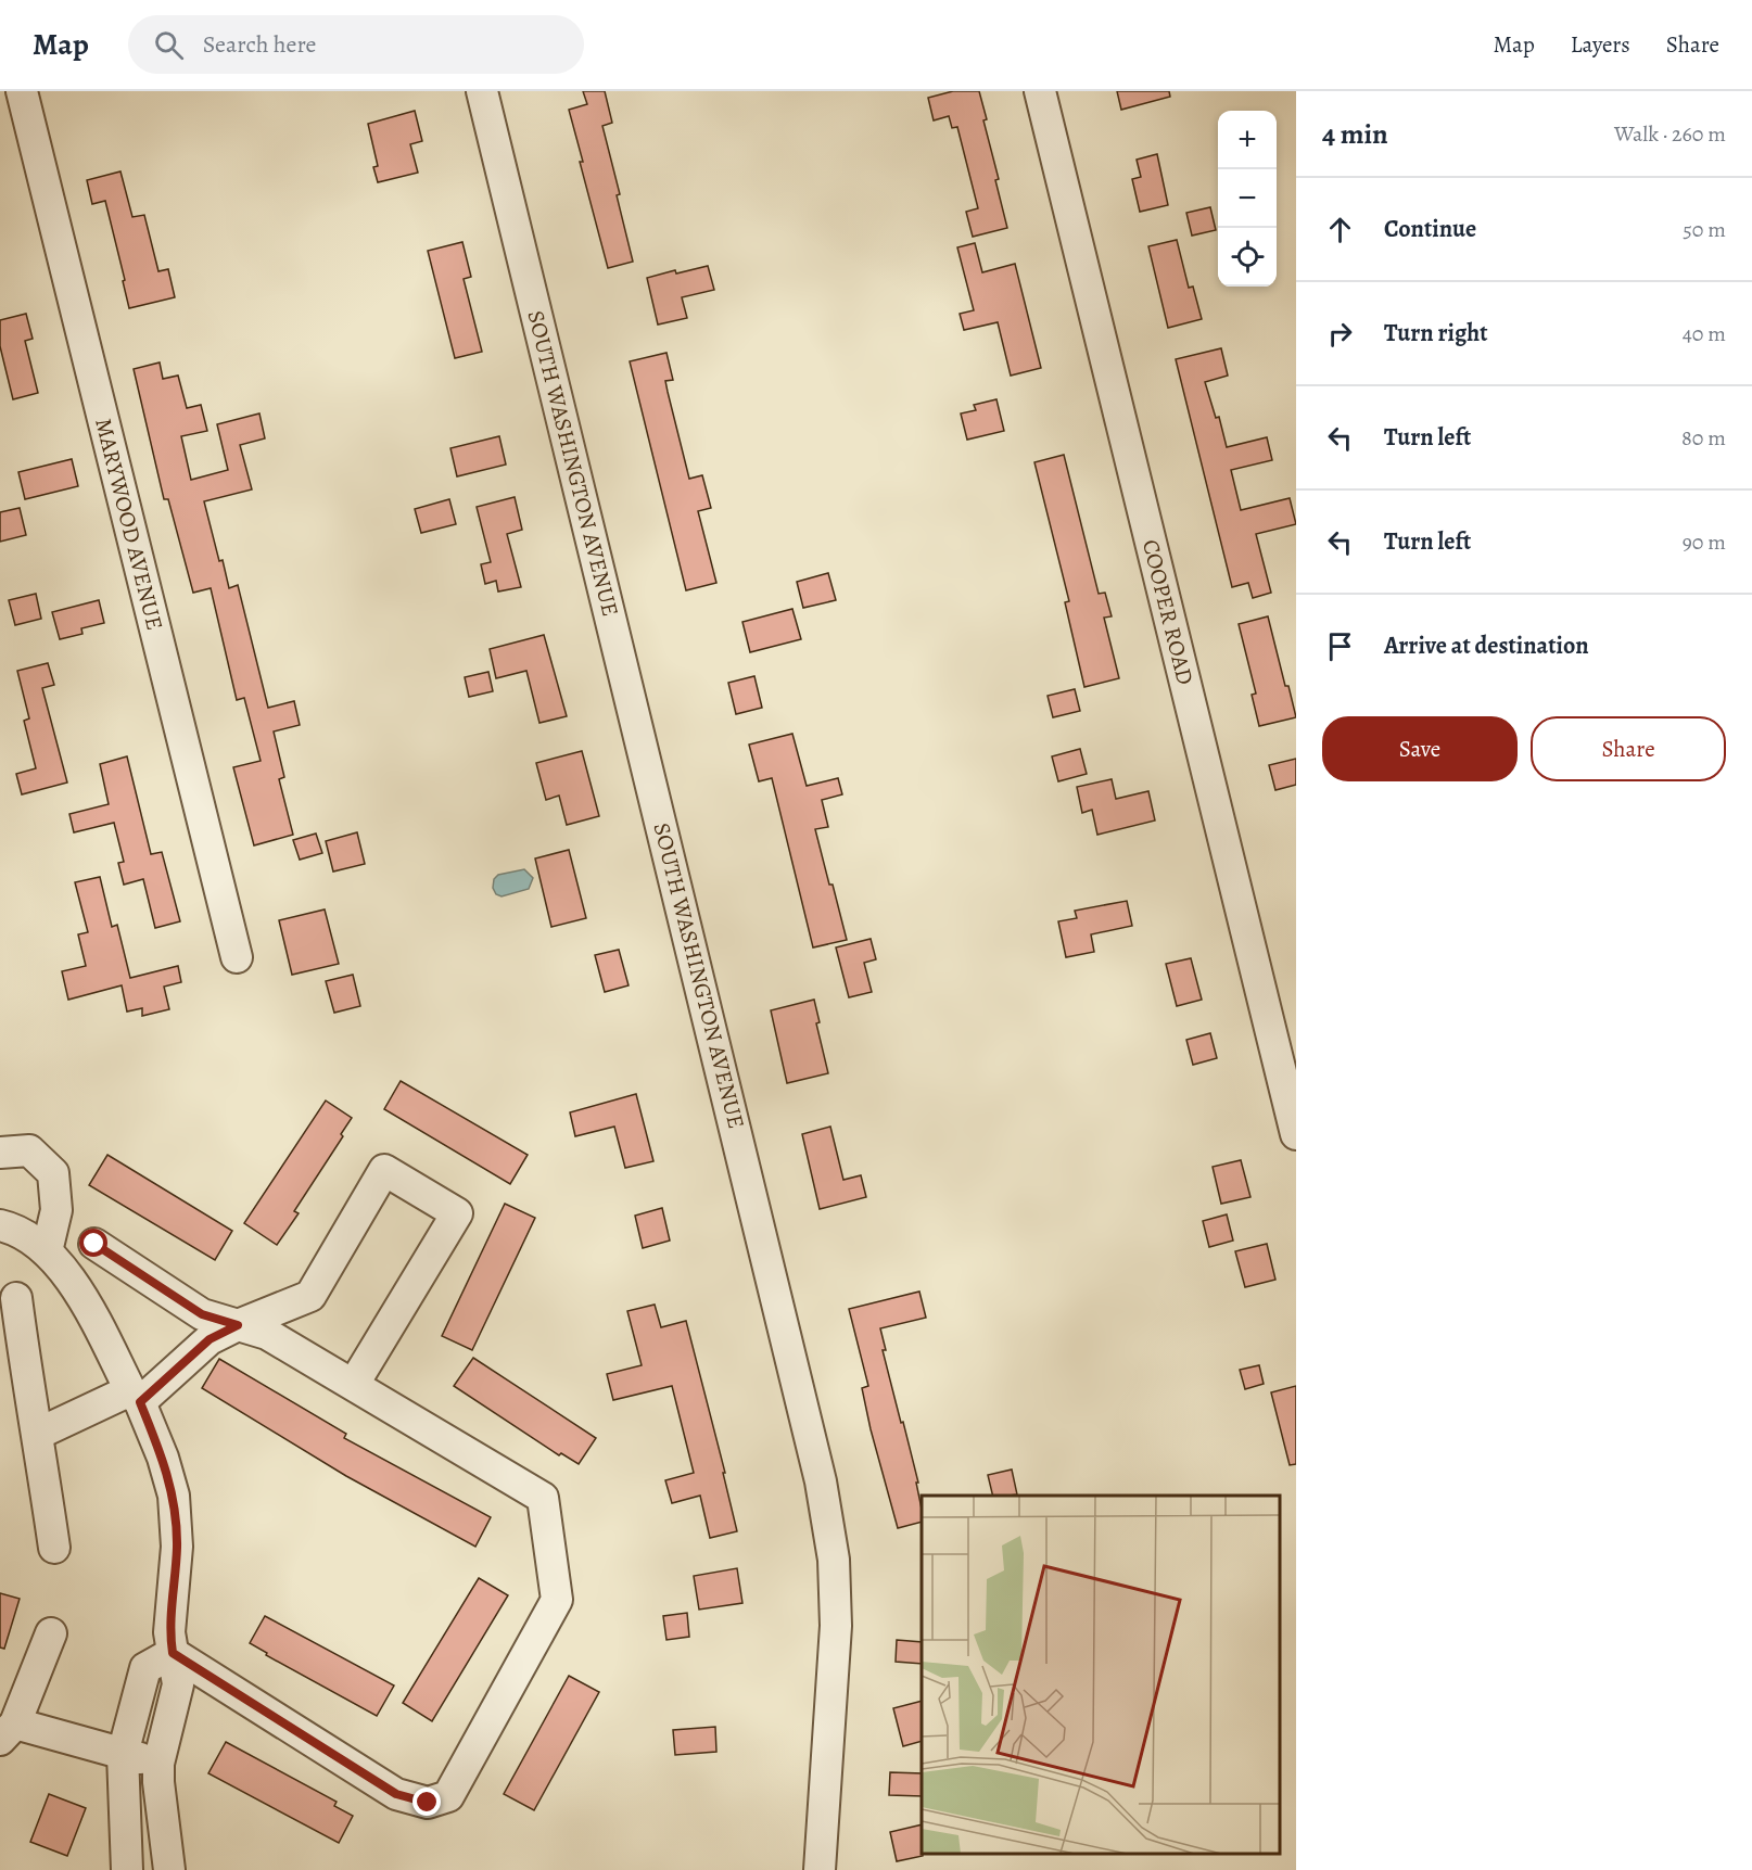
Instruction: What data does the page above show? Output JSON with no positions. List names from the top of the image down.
{
  "streets": {
    "street": ["SOUTH WASHINGTON AVENUE", "MARYWOOD AVENUE", "COOPER ROAD"]
  },
  "page": {
    "header": "Map",
    "search": "Search here",
    "nav": ["Map", "Layers", "Share"],
    "heading": ["4 min", "Walk · 260 m"],
    "map_buttons": ["+", "−"],
    "list": [
      ["Continue", "50 m"],
      ["Turn right", "40 m"],
      ["Turn left", "80 m"],
      ["Turn left", "90 m"],
      "Arrive at destination"
    ],
    "buttons": ["Save", "Share"]
  }
}
